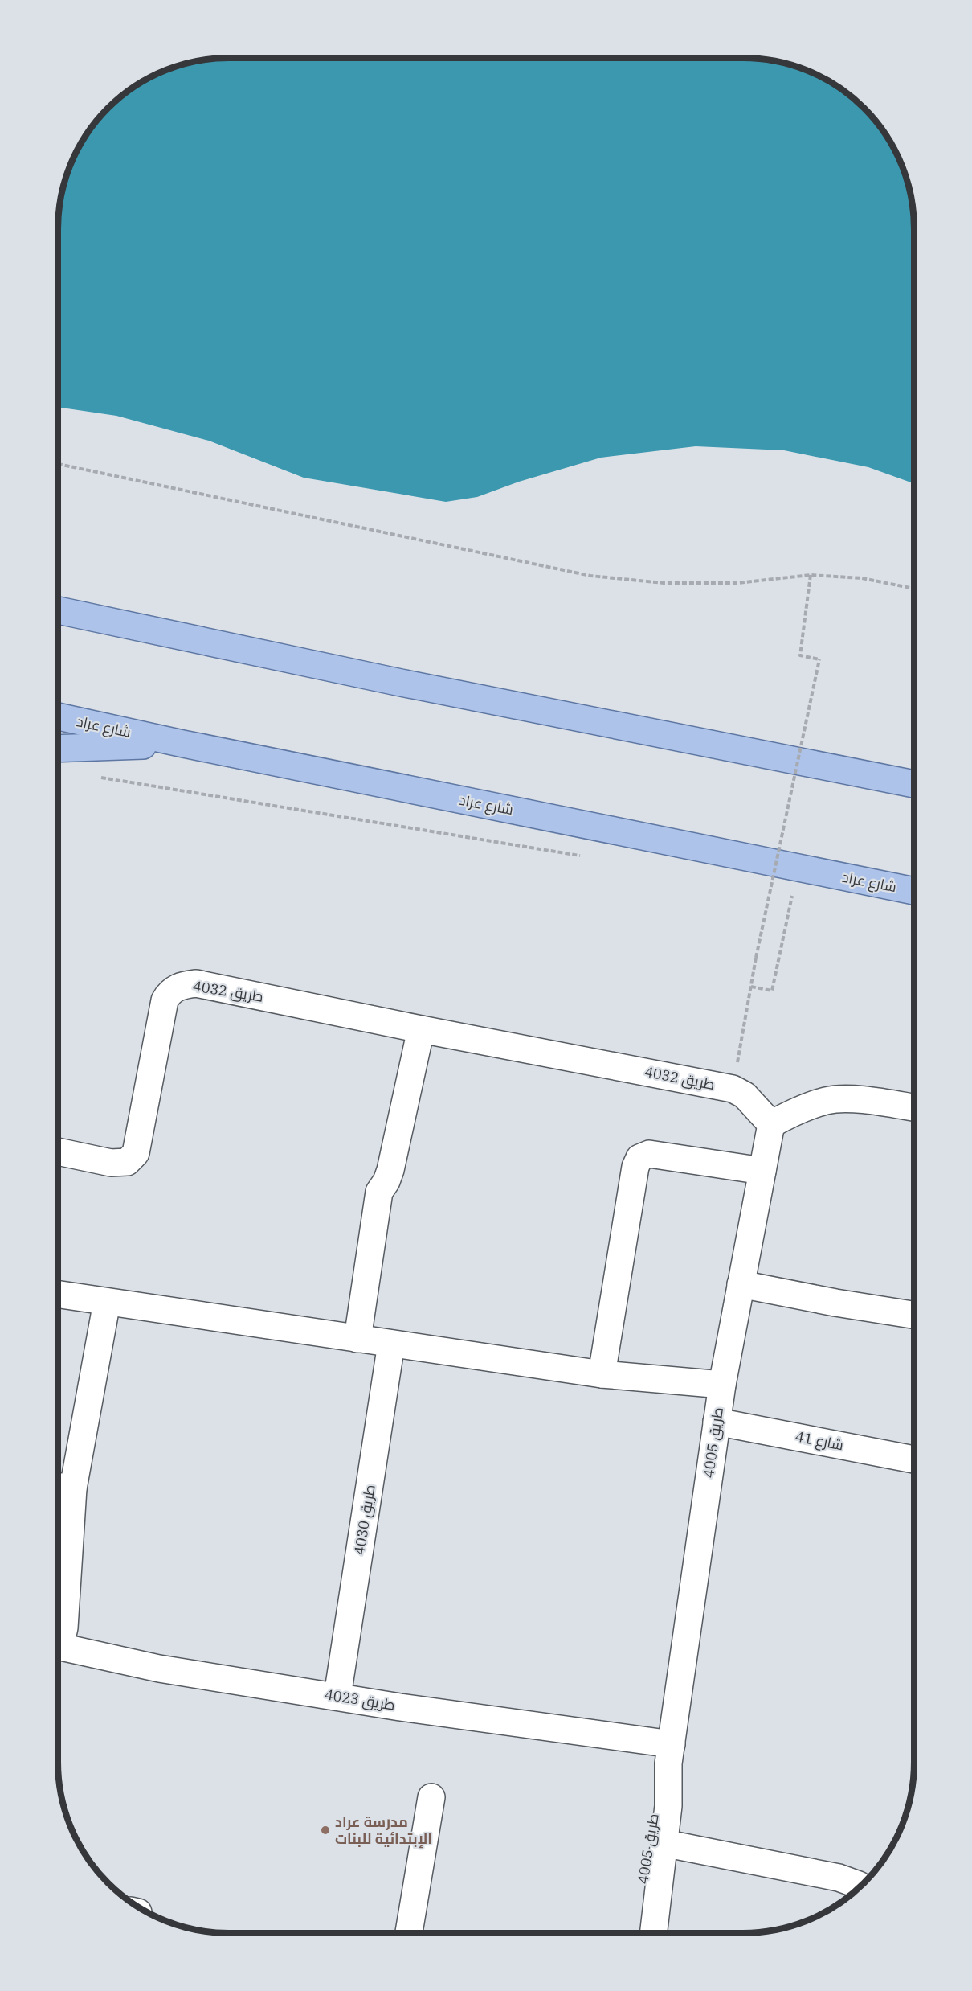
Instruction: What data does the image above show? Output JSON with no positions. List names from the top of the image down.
{
  "streets": {
    "main road": ["شارع عراد"],
    "street": [
      "طريق 4032",
      "شارع 41",
      "طريق 4005",
      "طريق 4030",
      "طريق 4023"
    ]
  },
  "crossings": [
    ["طريق 4032", "طريق 4005"],
    ["شارع 41", "طريق 4005"],
    ["طريق 4005", "طريق 4023"],
    ["طريق 4030", "طريق 4023"]
  ],
  "places": ["مدرسة عراد الإبتدائية للبنات"]
}
